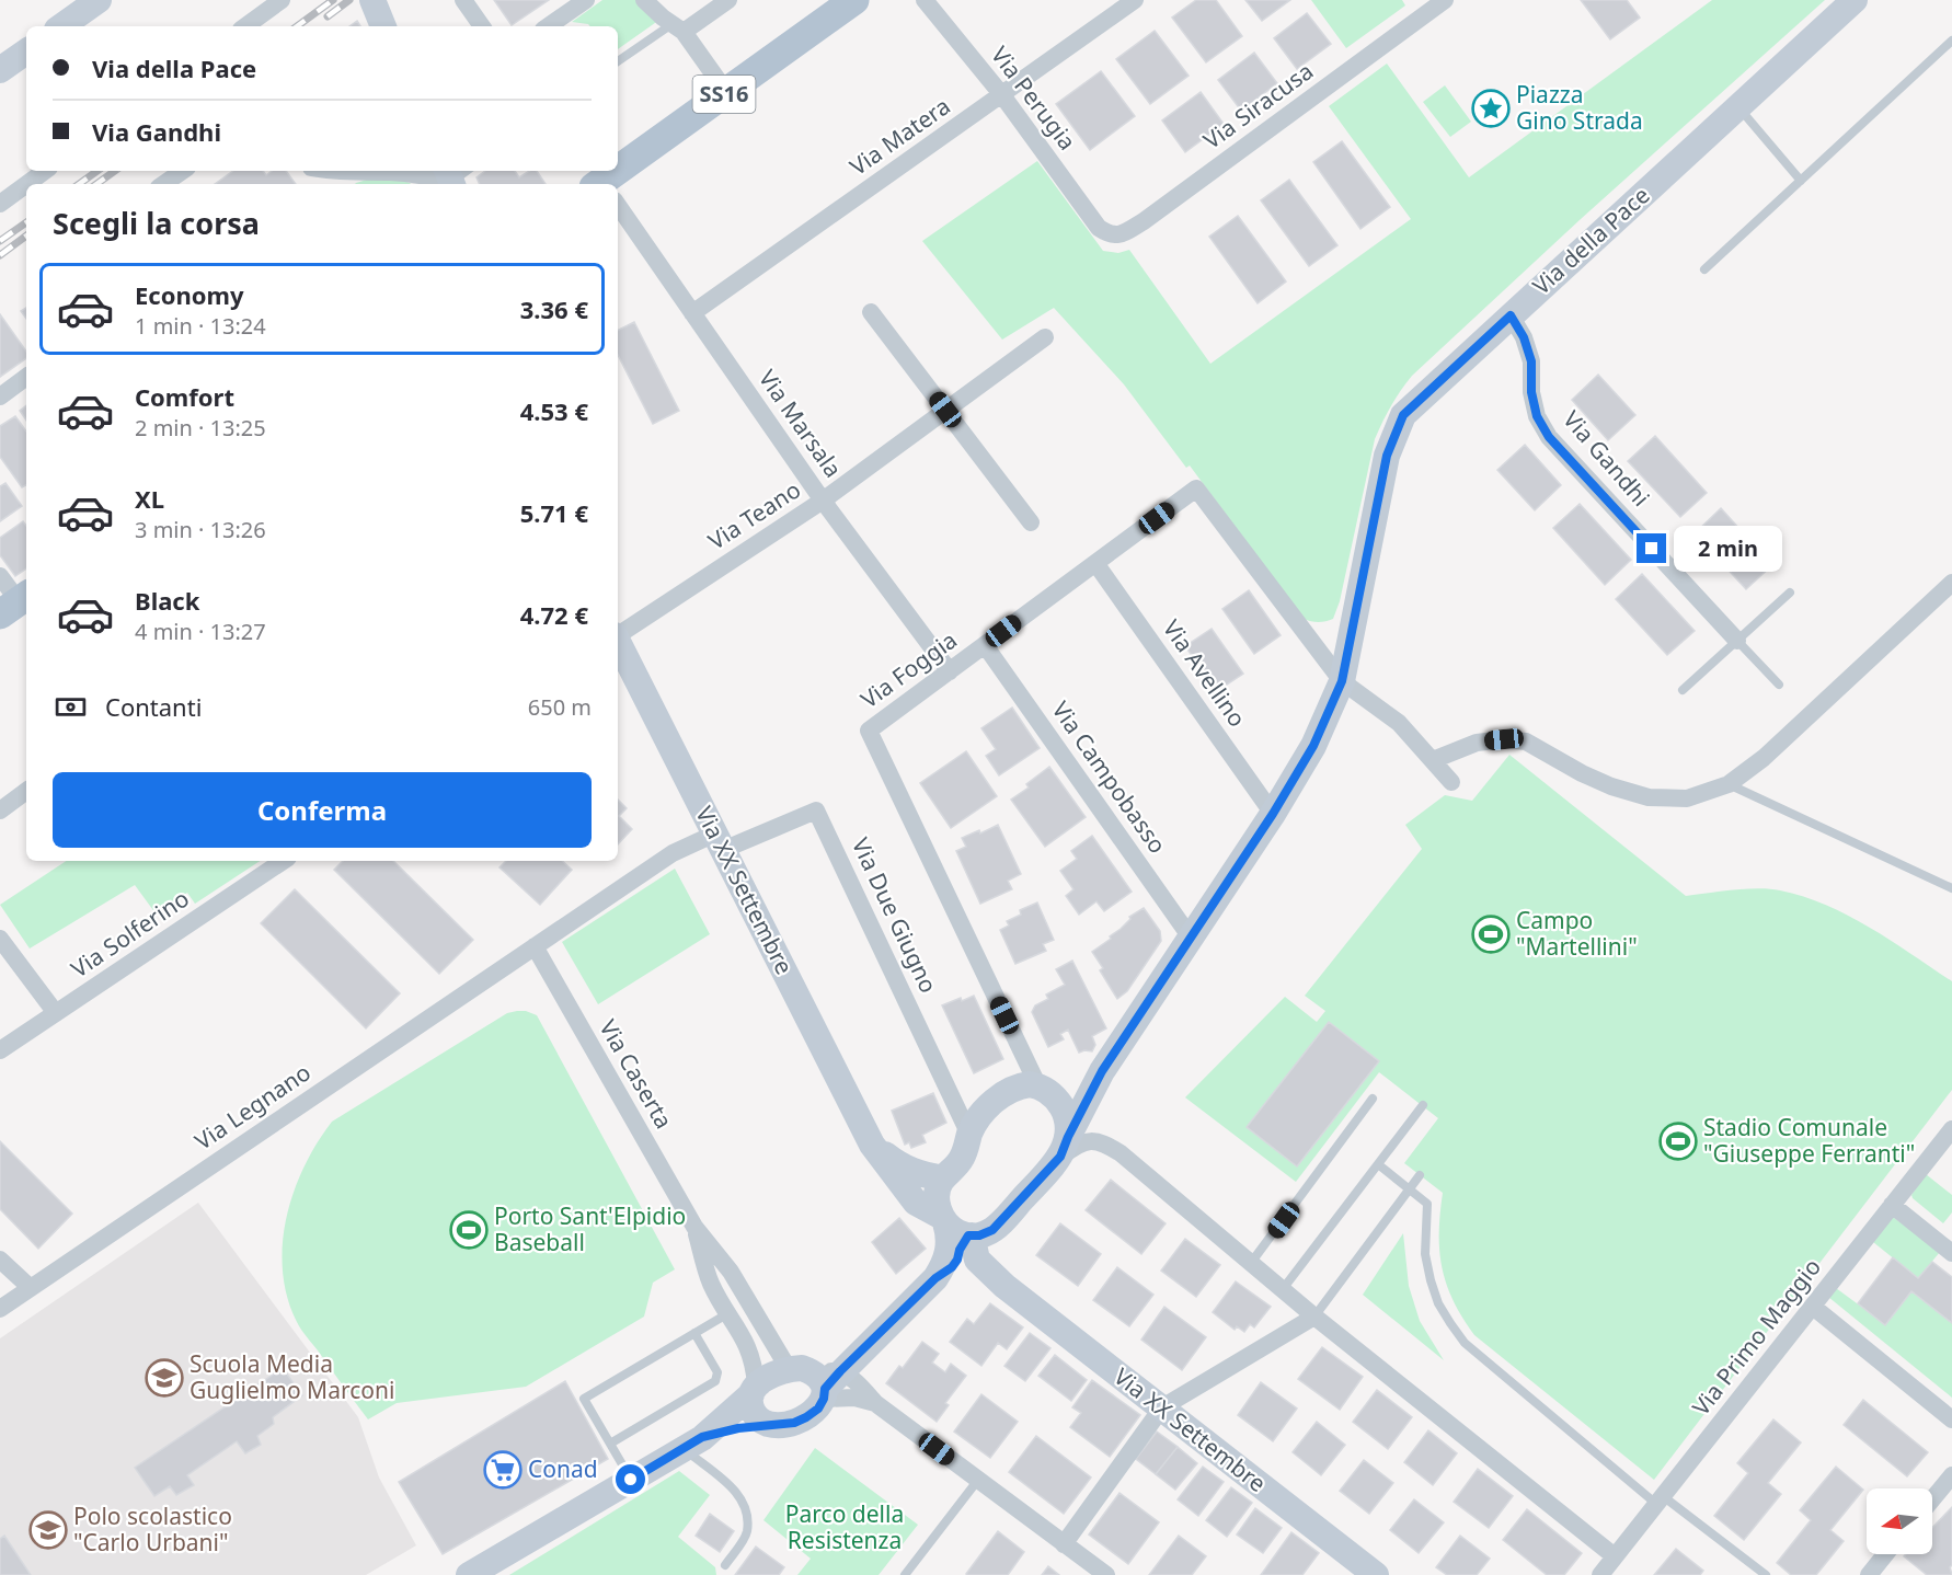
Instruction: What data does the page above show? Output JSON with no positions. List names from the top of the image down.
{
  "streets": {
    "main road": ["SS16"],
    "street": [
      "Via Perugia",
      "Via Siracusa",
      "Via Matera",
      "Via della Pace",
      "Via Marsala",
      "Via Gandhi",
      "Via Teano",
      "Via Foggia",
      "Via Avellino",
      "Via Campobasso",
      "Via XX Settembre",
      "Via Due Giugno",
      "Via Solferino",
      "Via Caserta",
      "Via Legnano",
      "Via Primo Maggio"
    ]
  },
  "crossings": [
    ["Via Perugia", "Via Siracusa"],
    ["Via Perugia", "Via Matera"],
    ["Via Matera", "Via Marsala"],
    ["Via della Pace", "Via Gandhi"],
    ["Via della Pace", "Via Foggia"],
    ["Via della Pace", "Via Avellino"],
    ["Via della Pace", "Via Campobasso"],
    ["Via della Pace", "Via XX Settembre"],
    ["Via della Pace", "Via Due Giugno"],
    ["Via Marsala", "Via Teano"],
    ["Via Marsala", "Via Foggia"],
    ["Via Foggia", "Via Avellino"],
    ["Via Foggia", "Via Campobasso"],
    ["Via XX Settembre", "Via Due Giugno"],
    ["Via XX Settembre", "Via Legnano"],
    ["Via Due Giugno", "Via Legnano"],
    ["Via Caserta", "Via Legnano"]
  ],
  "parks": ["Parco della Resistenza"],
  "places": {
    "place": ["Piazza Gino Strada"],
    "sports": ["Campo \"Martellini\"", "Stadio Comunale \"Giuseppe Ferranti\"", "Porto Sant'Elpidio Baseball"],
    "school or university": ["Scuola Media Guglielmo Marconi", "Polo scolastico \"Carlo Urbani\""],
    "supermarket": ["Conad"]
  },
  "north": "left",
  "page": {
    "banner": ["Via della Pace", "Via Gandhi"],
    "heading": "Scegli la corsa",
    "list": [
      {
        "name": "Economy",
        "note": "1 min · 13:24",
        "value": "3.36 €"
      },
      {
        "name": "Comfort",
        "note": "2 min · 13:25",
        "value": "4.53 €"
      },
      {
        "name": "XL",
        "note": "3 min · 13:26",
        "value": "5.71 €"
      },
      {
        "name": "Black",
        "note": "4 min · 13:27",
        "value": "4.72 €"
      }
    ],
    "bubble": "2 min",
    "pay": ["Contanti", "650 m"],
    "buttons": "Conferma"
  }
}
